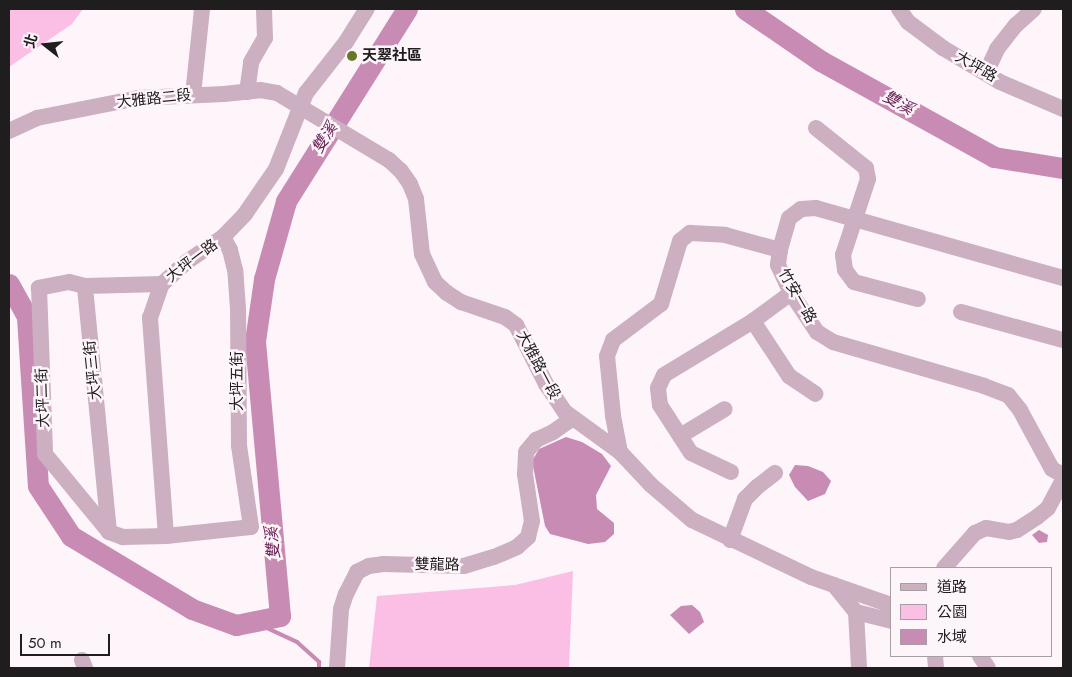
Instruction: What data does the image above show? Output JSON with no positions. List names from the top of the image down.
{
  "streets": {
    "street": [
      "大坪路",
      "大雅路二段",
      "大坪一路",
      "竹安一路",
      "大雅路一段",
      "大坪三街",
      "大坪五街",
      "大坪二街",
      "雙龍路"
    ]
  },
  "crossings": [
    ["大雅路二段", "大坪一路"],
    ["大雅路二段", "大雅路一段"],
    ["大坪一路", "大雅路一段"],
    ["大坪一路", "大坪五街"],
    ["大雅路一段", "雙龍路"],
    ["大坪三街", "大坪二街"]
  ],
  "water": ["雙溪"],
  "places": ["天翠社區"],
  "legend": ["道路", "公園", "水域"],
  "scale_bar": "50 m",
  "north": "left"
}
